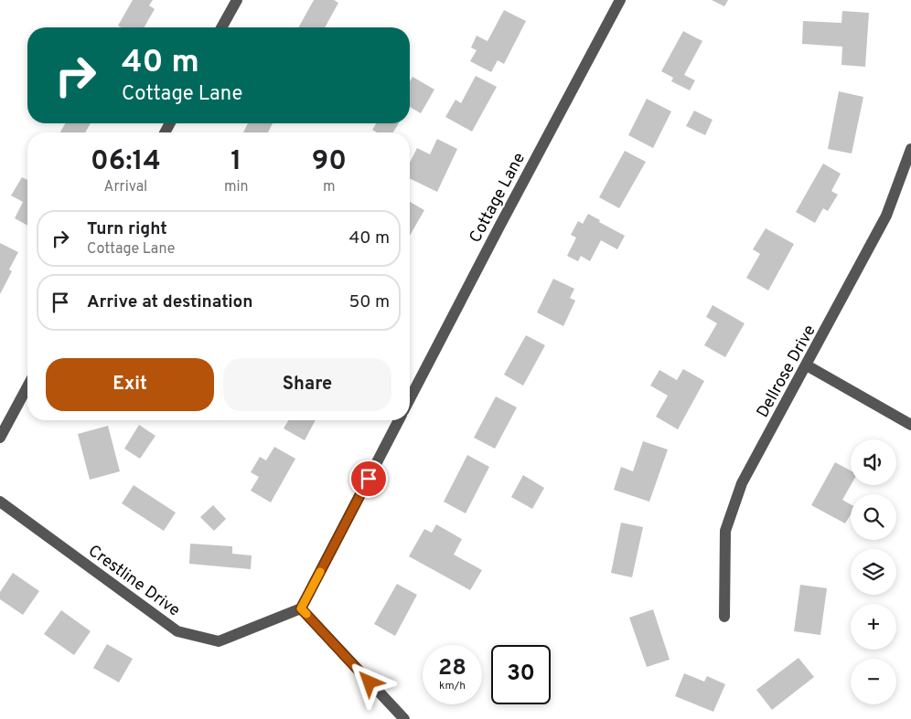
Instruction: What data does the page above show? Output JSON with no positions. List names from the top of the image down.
{
  "streets": {
    "street": ["Cottage Lane", "Dellrose Drive", "Crestline Drive"]
  },
  "page": {
    "turn": ["40 m", "Cottage Lane"],
    "eta": [
      "06:14",
      "Arrival",
      "1",
      "min",
      "90",
      "m"
    ],
    "list": [
      {
        "name": "Turn right",
        "note": "Cottage Lane",
        "value": "40 m"
      },
      {
        "name": "Arrive at destination",
        "value": "50 m"
      }
    ],
    "buttons": ["Exit", "Share"],
    "map_buttons": ["+", "−"],
    "speed": "28 km/h",
    "limit": "30"
  }
}
